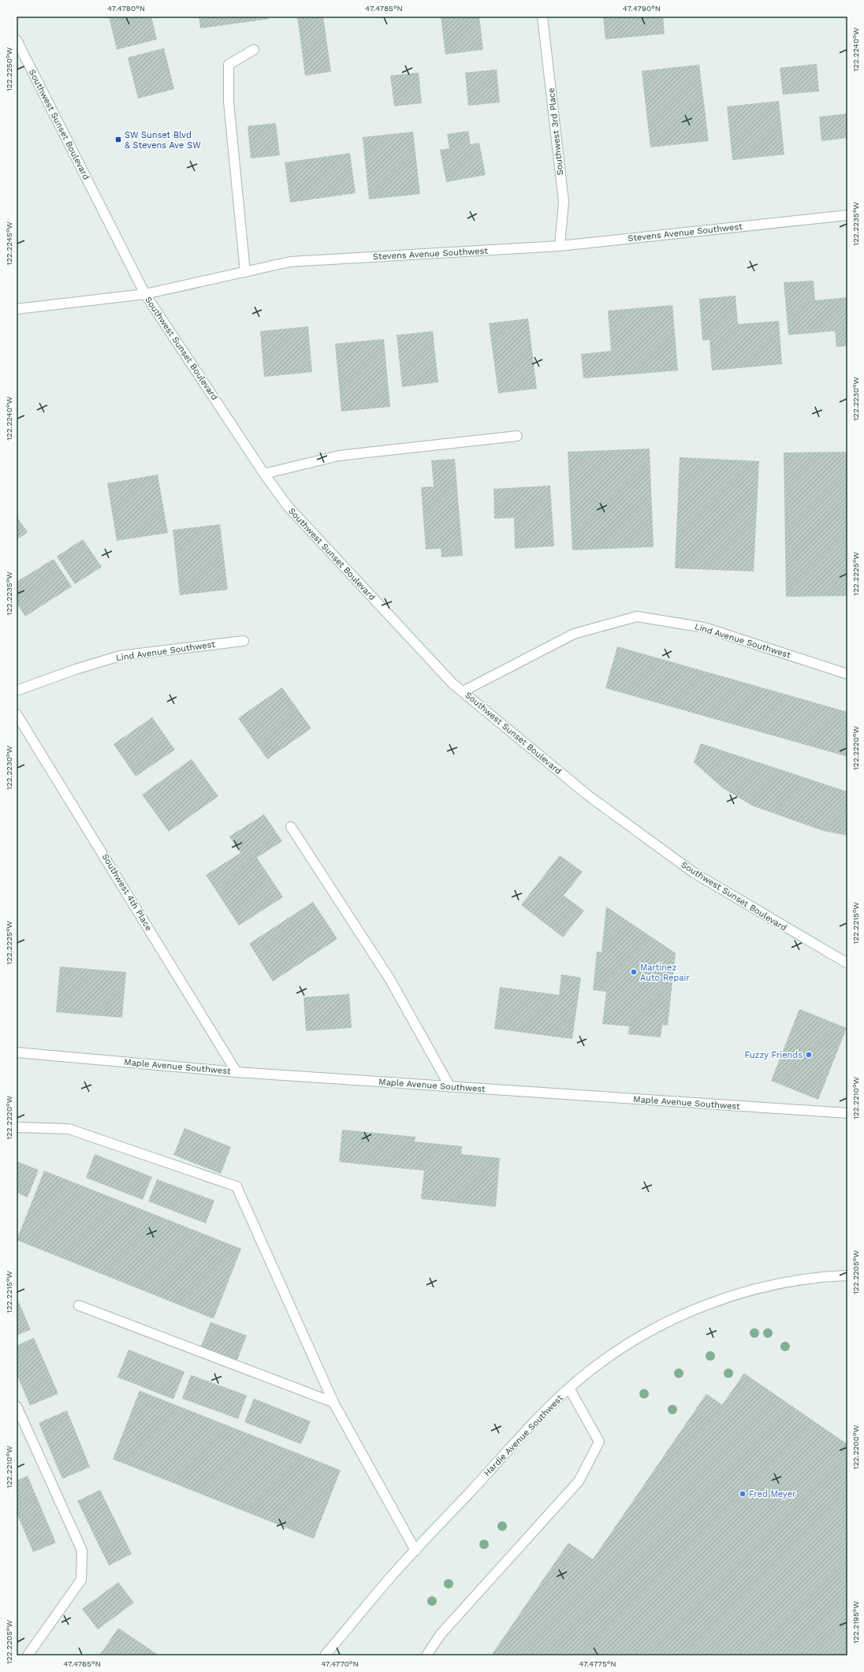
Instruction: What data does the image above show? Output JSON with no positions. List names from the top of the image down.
{
  "streets": {
    "street": [
      "Southwest Sunset Boulevard",
      "Southwest 3rd Place",
      "Stevens Avenue Southwest",
      "Lind Avenue Southwest",
      "Southwest 4th Place",
      "Maple Avenue Southwest",
      "Hardie Avenue Southwest"
    ]
  },
  "crossings": [
    ["Southwest Sunset Boulevard", "Stevens Avenue Southwest"],
    ["Southwest Sunset Boulevard", "Lind Avenue Southwest"],
    ["Southwest 3rd Place", "Stevens Avenue Southwest"],
    ["Southwest 4th Place", "Maple Avenue Southwest"]
  ],
  "places": {
    "transit": ["SW Sunset Blvd & Stevens Ave SW"],
    "other": ["Martinez Auto Repair", "Fuzzy Friends", "Fred Meyer"]
  },
  "coordinates": [
    "47.4780°N",
    "47.4785°N",
    "47.4790°N",
    "122.2240°W",
    "122.2250°W",
    "122.2235°W",
    "122.2245°W",
    "122.2230°W",
    "122.2225°W",
    "122.2220°W",
    "122.2215°W",
    "122.2210°W",
    "122.2205°W",
    "122.2200°W",
    "122.2195°W",
    "47.4765°N",
    "47.4770°N",
    "47.4775°N"
  ]
}
